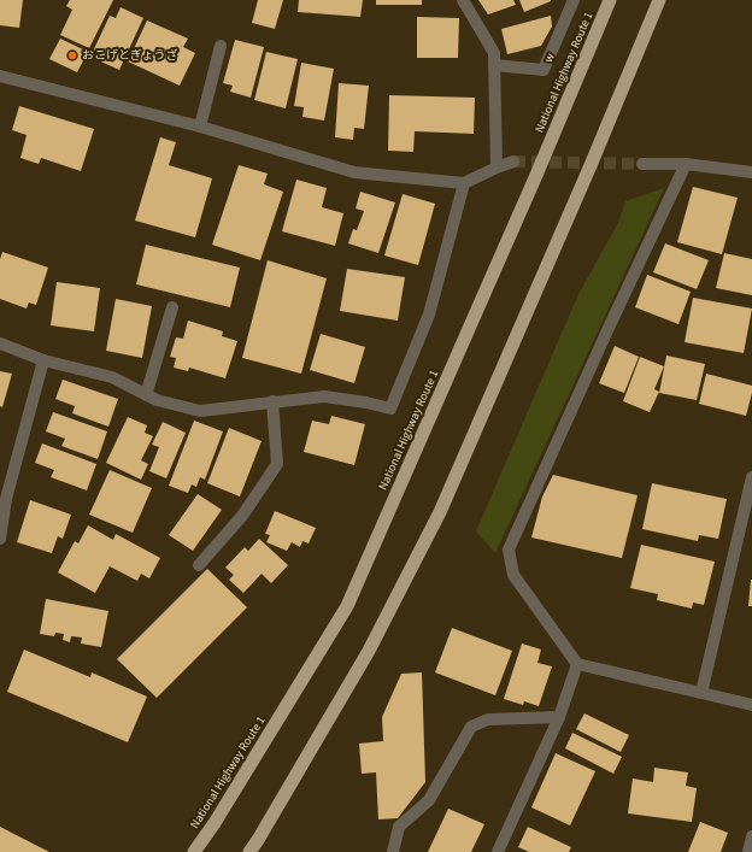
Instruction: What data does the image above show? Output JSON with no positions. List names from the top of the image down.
{
  "streets": {
    "highway": ["National Highway Route 1"],
    "street": ["w"]
  },
  "places": ["おこげとぎょうざ"]
}
